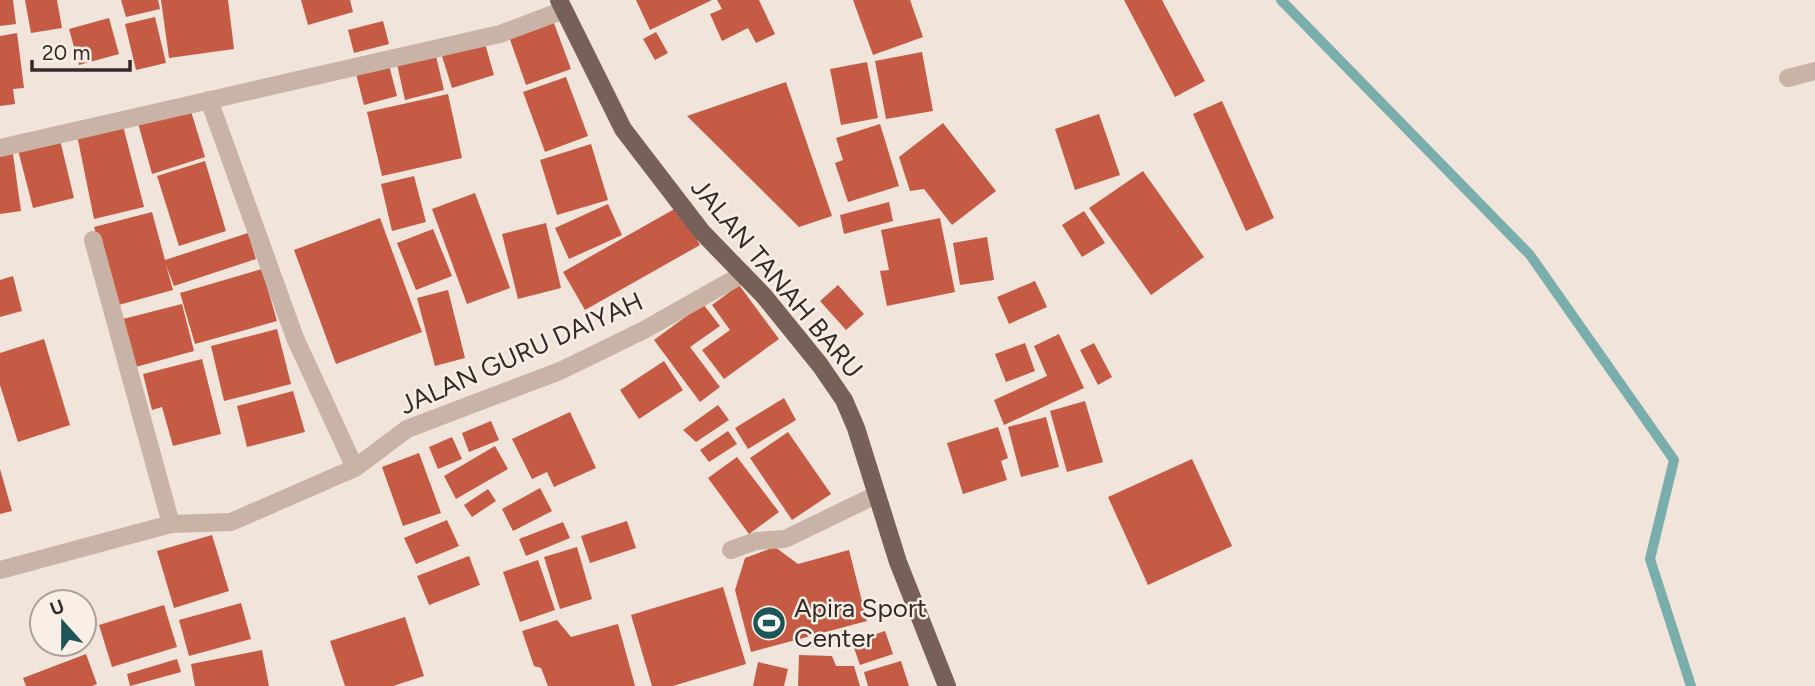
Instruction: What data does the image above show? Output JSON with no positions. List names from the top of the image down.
{
  "streets": {
    "main road": ["JALAN TANAH BARU"],
    "street": ["JALAN GURU DAIYAH"]
  },
  "crossings": [
    ["JALAN TANAH BARU", "JALAN GURU DAIYAH"]
  ],
  "places": {
    "sports": ["Apira Sport Center"]
  },
  "scale_bar": "20 m",
  "north": "top"
}
